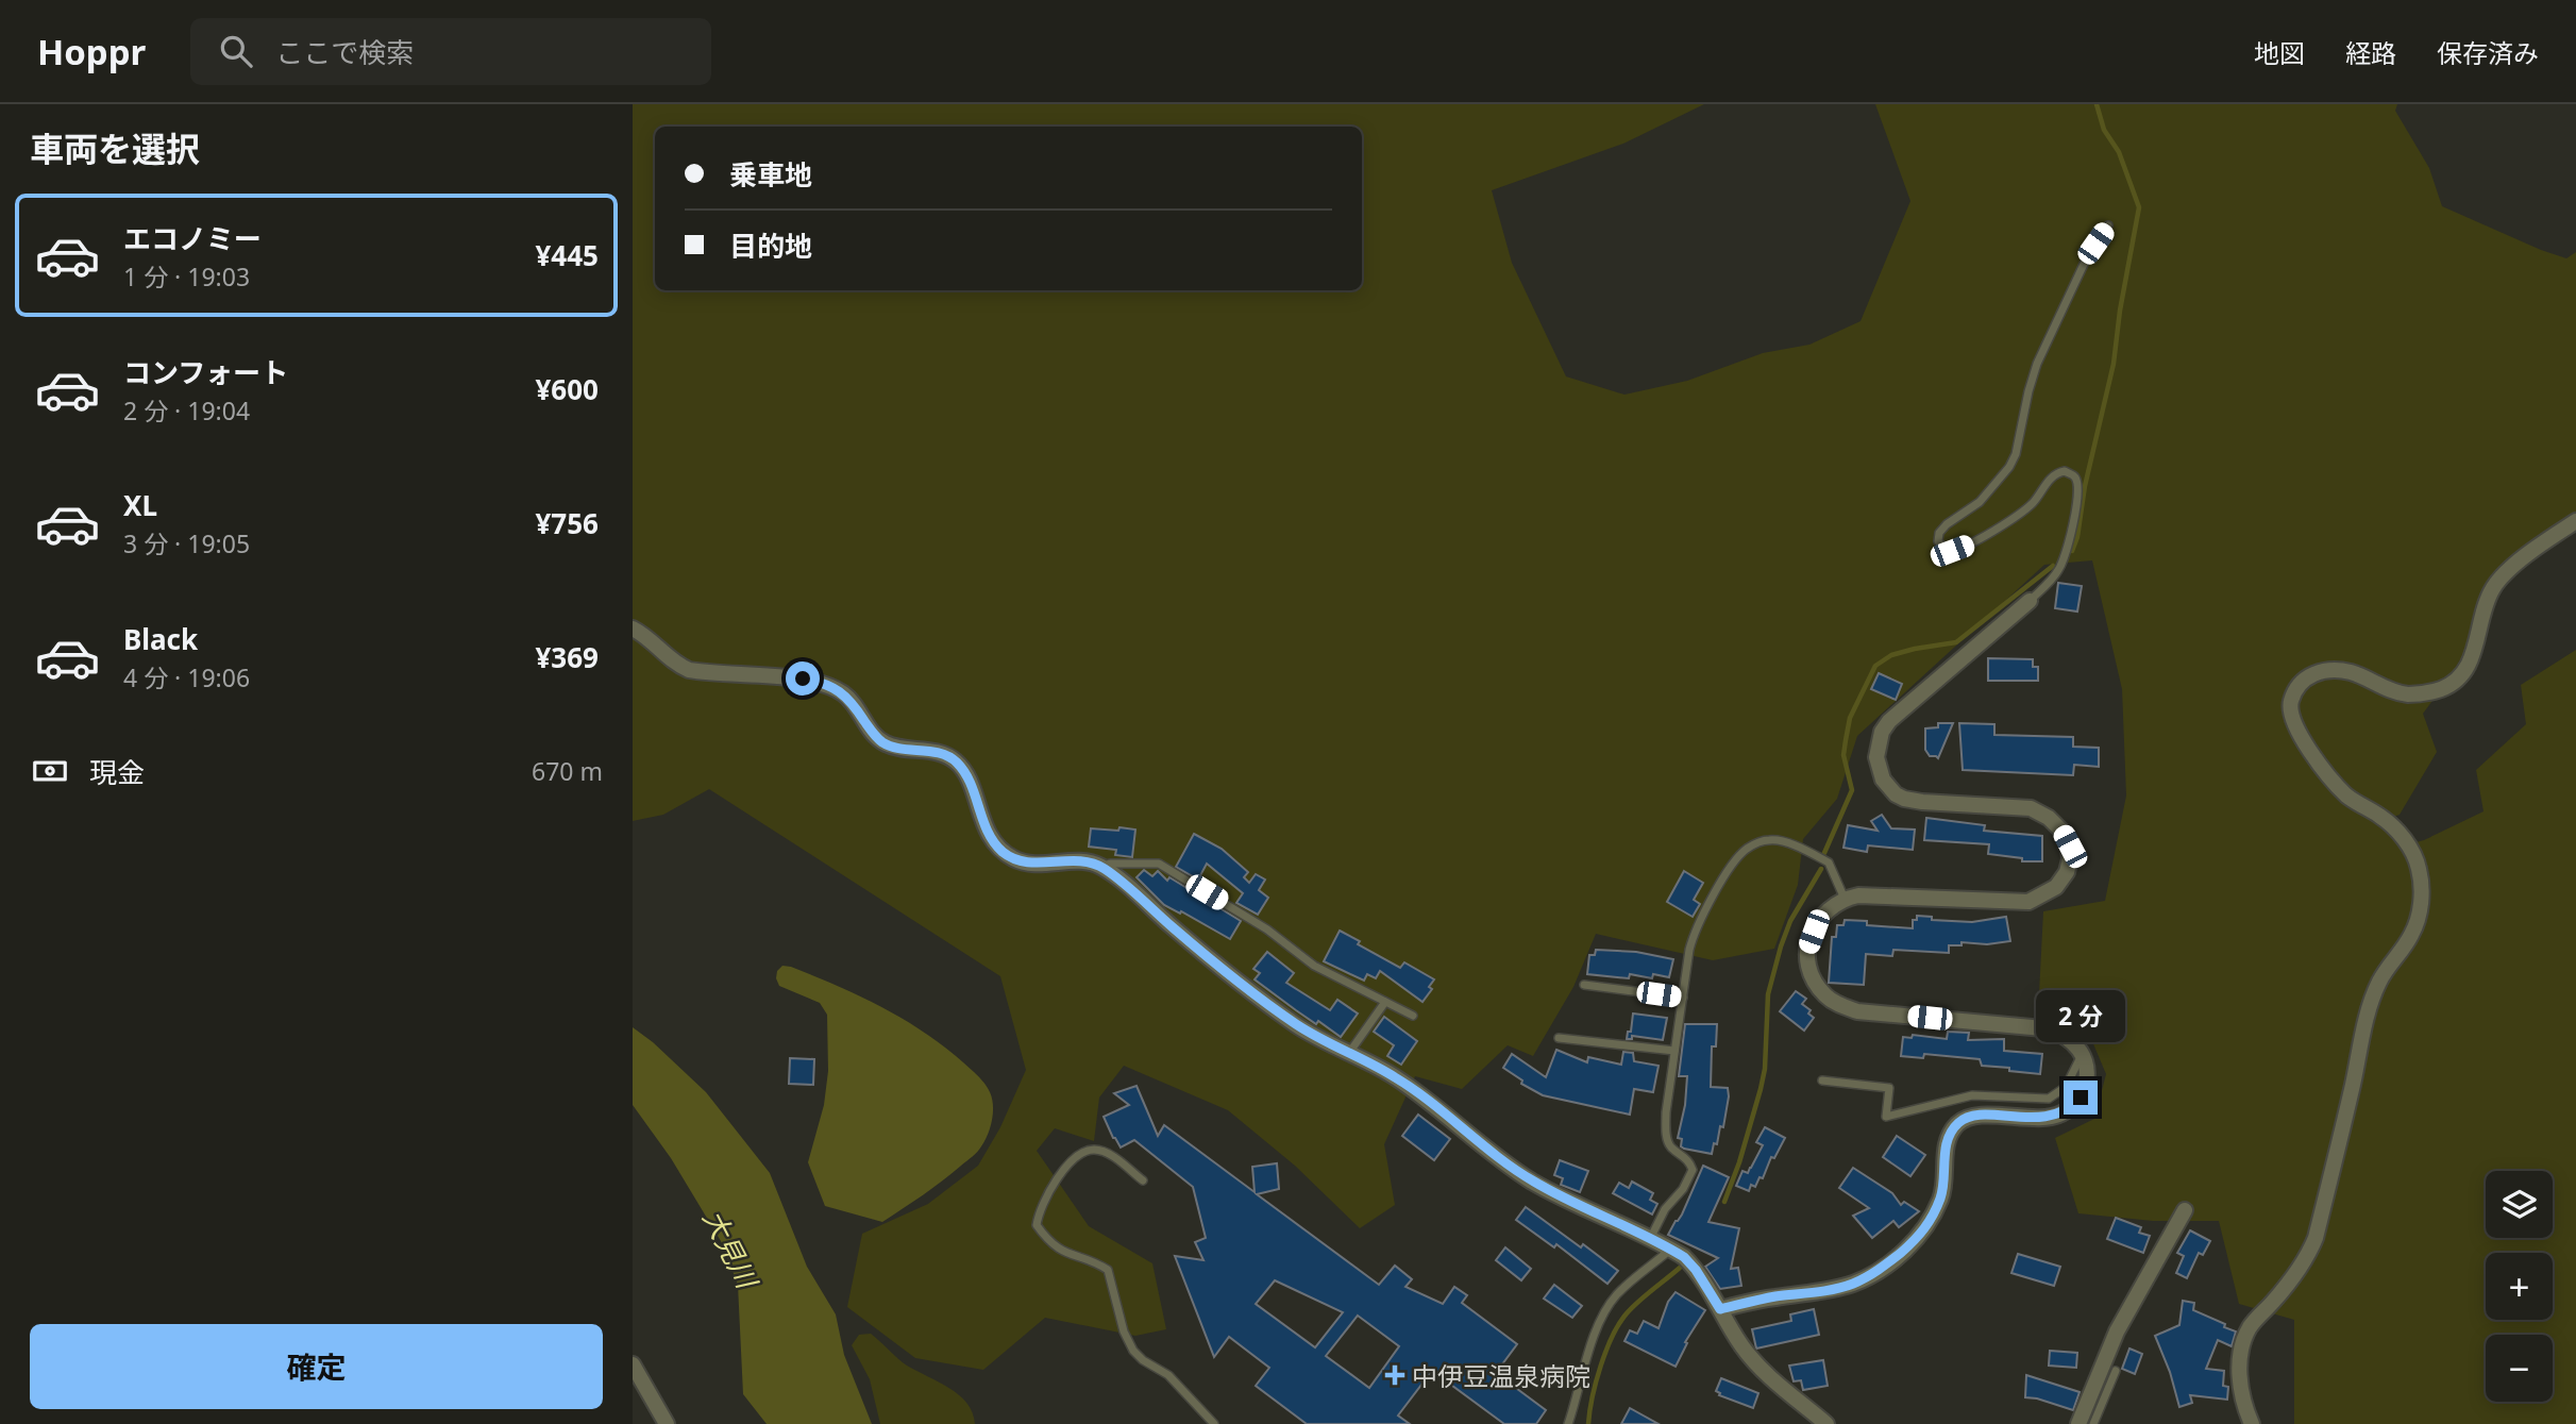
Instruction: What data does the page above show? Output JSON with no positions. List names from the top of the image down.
{
  "water": ["大見川"],
  "places": {
    "health": ["中伊豆温泉病院"]
  },
  "page": {
    "header": "Hoppr",
    "search": "ここで検索",
    "nav": ["地図", "経路", "保存済み"],
    "heading": "車両を選択",
    "banner": ["乗車地", "目的地"],
    "list": [
      {
        "name": "エコノミー",
        "note": "1 分 · 19:03",
        "value": "¥445"
      },
      {
        "name": "コンフォート",
        "note": "2 分 · 19:04",
        "value": "¥600"
      },
      {
        "name": "XL",
        "note": "3 分 · 19:05",
        "value": "¥756"
      },
      {
        "name": "Black",
        "note": "4 分 · 19:06",
        "value": "¥369"
      }
    ],
    "pay": ["現金", "670 m"],
    "bubble": "2 分",
    "map_buttons": ["+", "−"],
    "buttons": "確定"
  }
}
